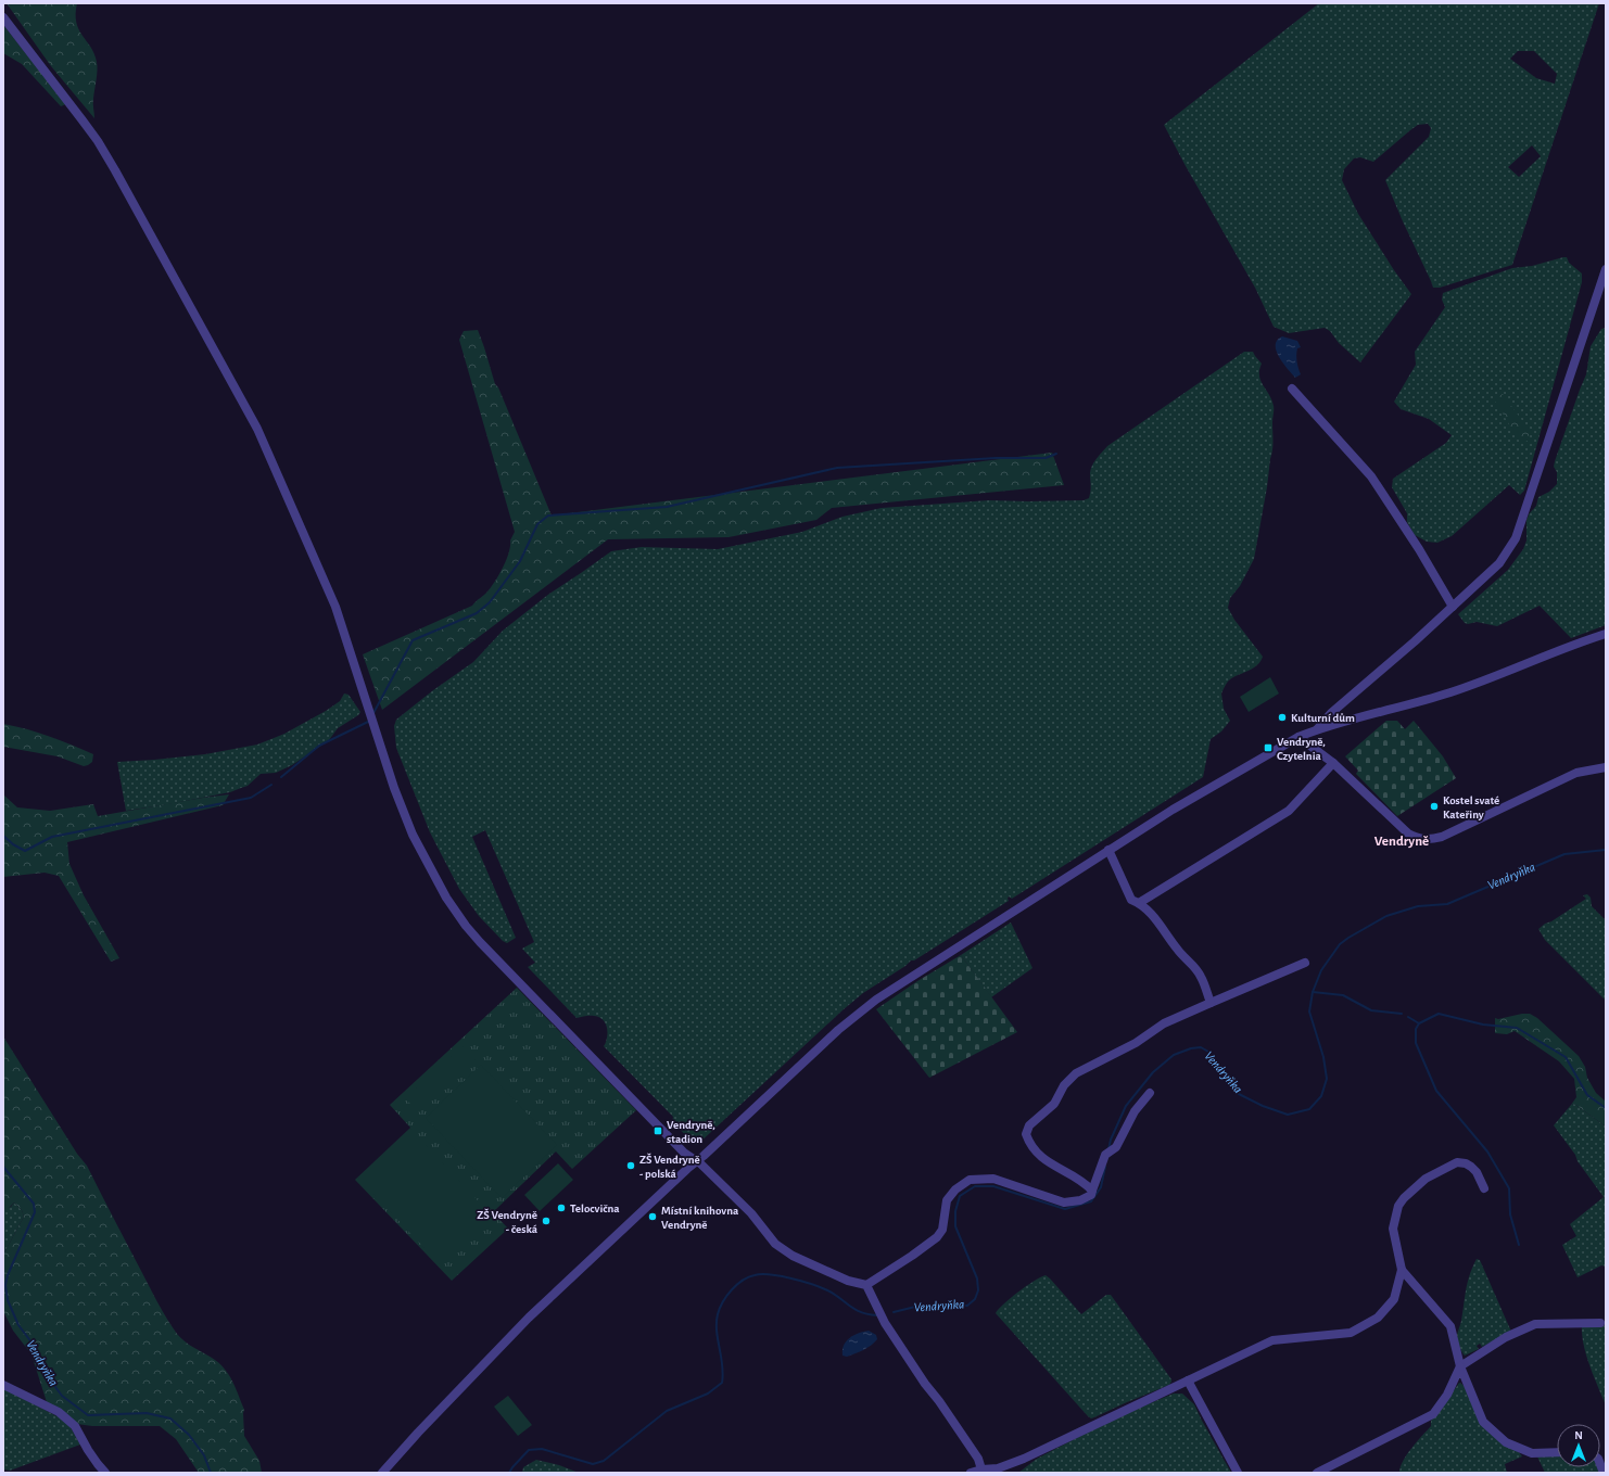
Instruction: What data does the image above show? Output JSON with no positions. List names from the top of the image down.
{
  "districts": ["Vendryně"],
  "water": ["Vendryňka"],
  "places": {
    "other": [
      "Kulturní dům",
      "Kostel svaté Kateřiny",
      "ZŠ Vendryně - polská",
      "Telocvična",
      "Místní knihovna Vendryně",
      "ZŠ Vendryně - česká"
    ],
    "transit": ["Vendryně, Czytelnia", "Vendryně, stadion"]
  },
  "north": "top"
}
